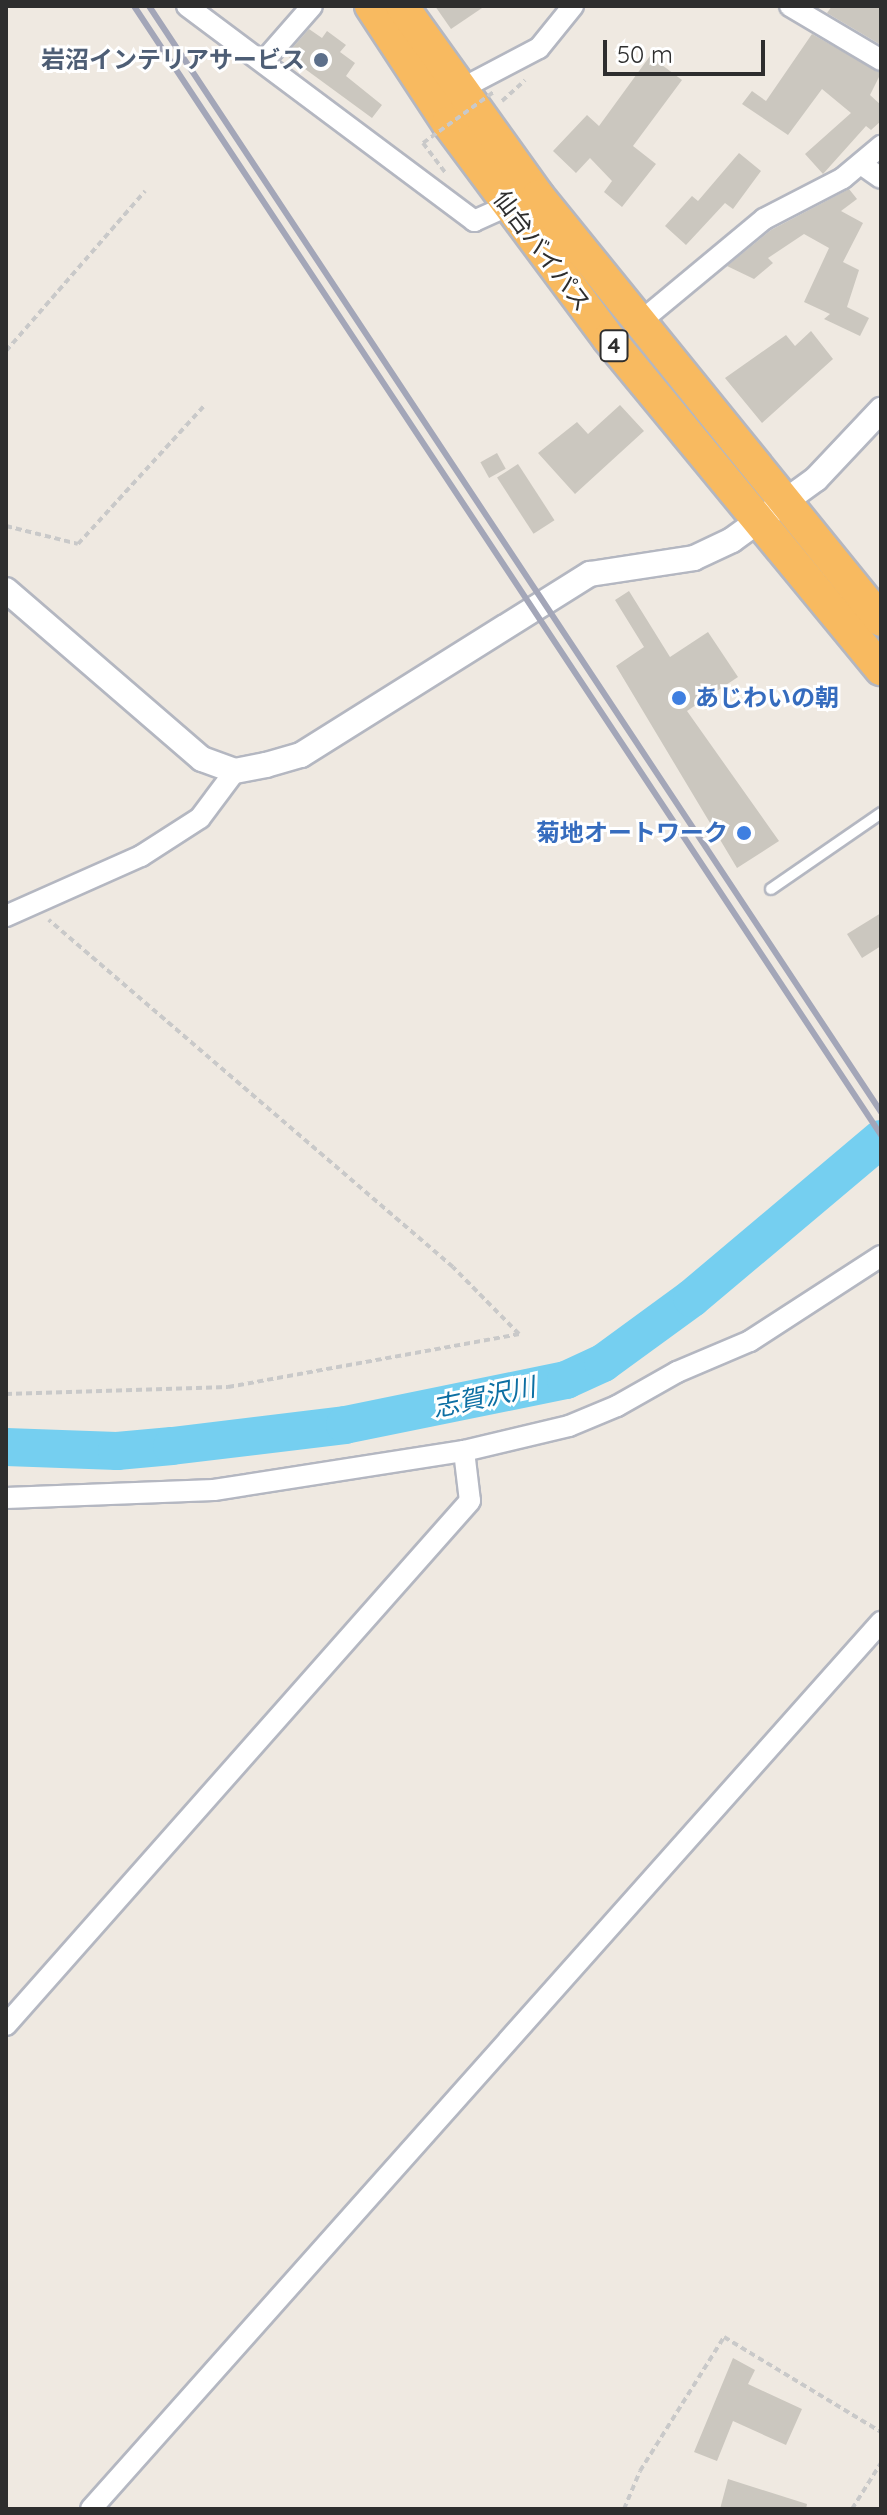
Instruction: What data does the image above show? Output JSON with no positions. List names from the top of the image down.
{
  "streets": {
    "highway": ["仙台バイパス", "4"]
  },
  "water": ["志賀沢川"],
  "places": ["岩沼インテリアサービス", "あじわいの朝", "菊地オートワーク"],
  "scale_bar": "50 m"
}
